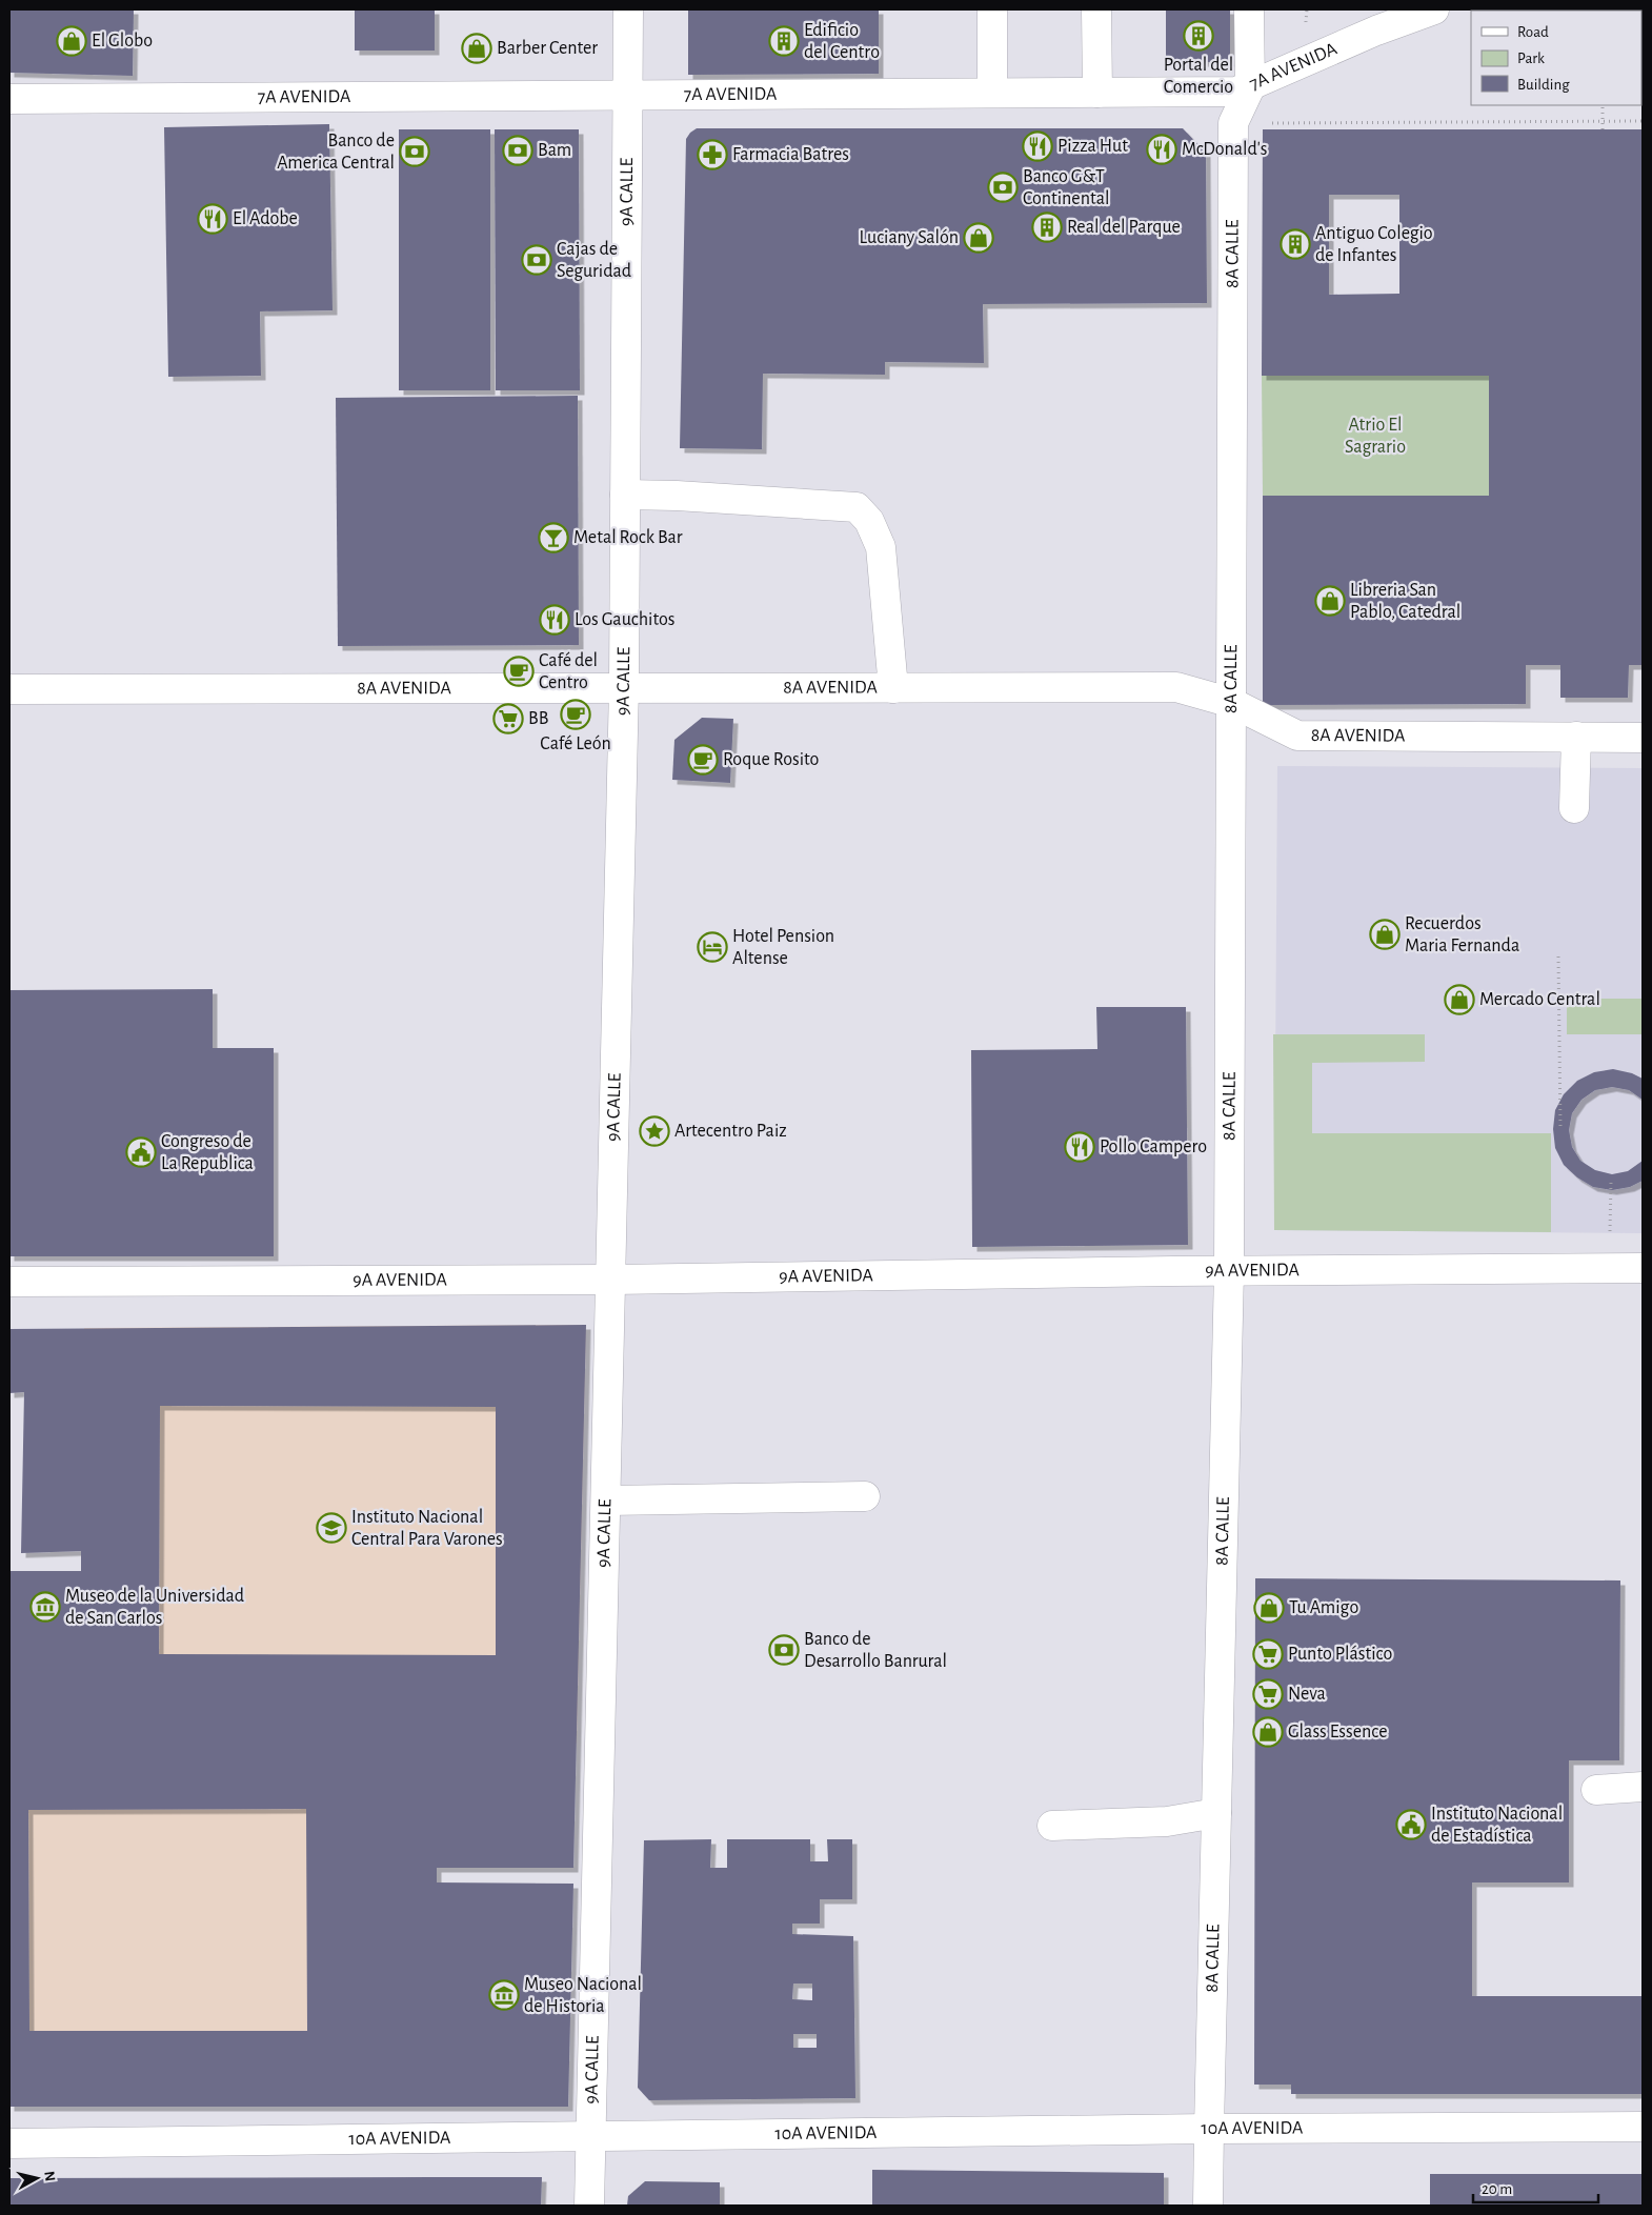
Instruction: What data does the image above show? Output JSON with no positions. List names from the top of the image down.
{
  "streets": {
    "main road": [
      "7A AVENIDA",
      "9A CALLE",
      "8A CALLE",
      "8A AVENIDA",
      "9A AVENIDA",
      "10A AVENIDA"
    ]
  },
  "crossings": [
    ["7A AVENIDA", "9A CALLE"],
    ["7A AVENIDA", "8A CALLE"],
    ["9A CALLE", "8A AVENIDA"],
    ["9A CALLE", "9A AVENIDA"],
    ["9A CALLE", "10A AVENIDA"],
    ["8A CALLE", "8A AVENIDA"],
    ["8A CALLE", "9A AVENIDA"],
    ["8A CALLE", "10A AVENIDA"]
  ],
  "parks": ["Atrio El Sagrario"],
  "places": {
    "building": [
      "Portal del Comercio",
      "Edificio del Centro",
      "Real del Parque",
      "Antiguo Colegio de Infantes"
    ],
    "shop": [
      "El Globo",
      "Barber Center",
      "Luciany Salón",
      "Libreria San Pablo, Catedral",
      "Recuerdos Maria Fernanda",
      "Mercado Central",
      "Tu Amigo",
      "Glass Essence"
    ],
    "restaurant": [
      "Pizza Hut",
      "McDonald's",
      "El Adobe",
      "Los Gauchitos",
      "Pollo Campero"
    ],
    "bank": [
      "Bam",
      "Banco de America Central",
      "Banco G&T Continental",
      "Cajas de Seguridad",
      "Banco de Desarrollo Banrural"
    ],
    "pharmacy": ["Farmacia Batres"],
    "bar": ["Metal Rock Bar"],
    "cafe": ["Café del Centro", "Café León", "Roque Rosito"],
    "supermarket": ["BB", "Punto Plástico", "Neva"],
    "hotel": ["Hotel Pension Altense"],
    "place": ["Artecentro Paiz"],
    "public building": ["Congreso de La Republica", "Instituto Nacional de Estadística"],
    "school or university": ["Instituto Nacional Central Para Varones"],
    "museum": ["Museo de la Universidad de San Carlos", "Museo Nacional de Historia"]
  },
  "legend": ["Road", "Park", "Building"],
  "scale_bar": "20 m",
  "north": "right"
}
